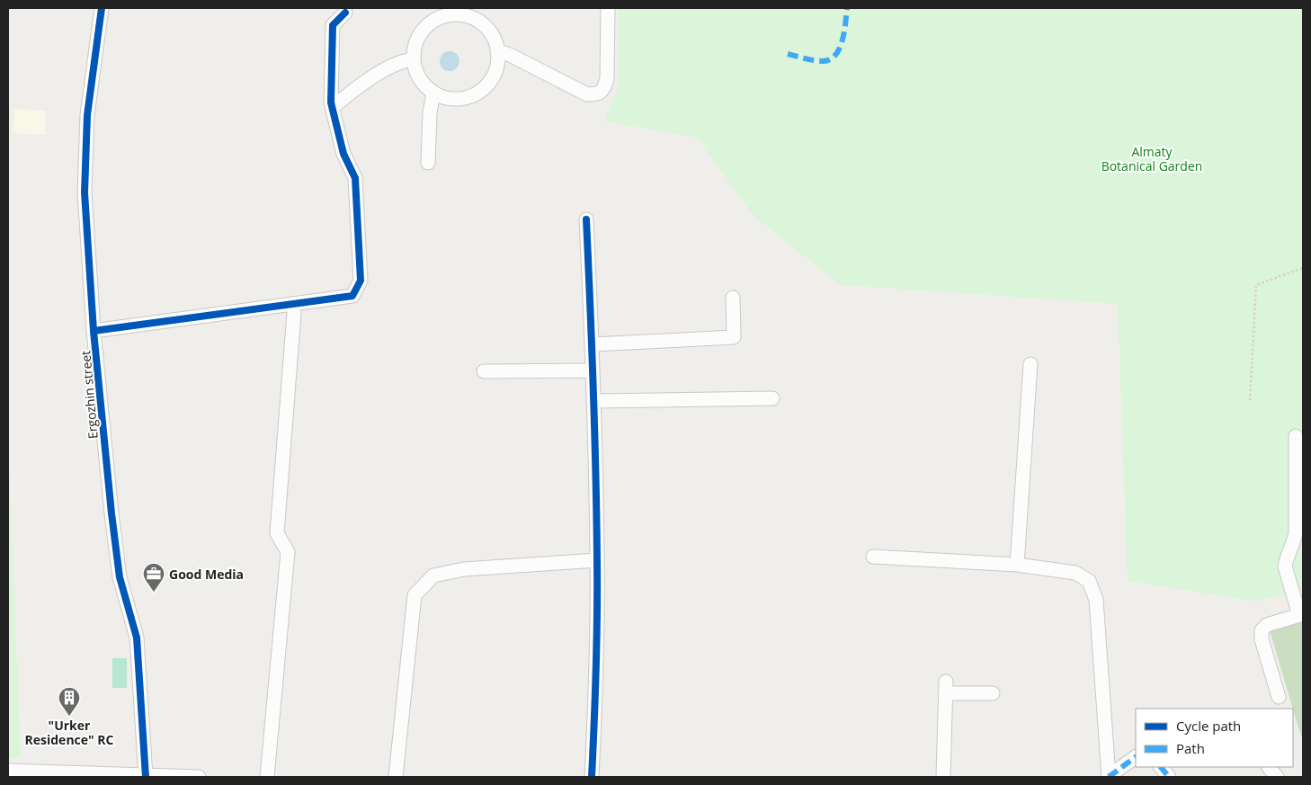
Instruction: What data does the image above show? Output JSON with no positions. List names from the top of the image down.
{
  "streets": {
    "street": ["Ergozhin street"]
  },
  "parks": ["Almaty Botanical Garden"],
  "places": {
    "office": ["Good Media"],
    "building": ["\"Urker Residence\" RC"]
  },
  "legend": ["Cycle path", "Path"]
}
